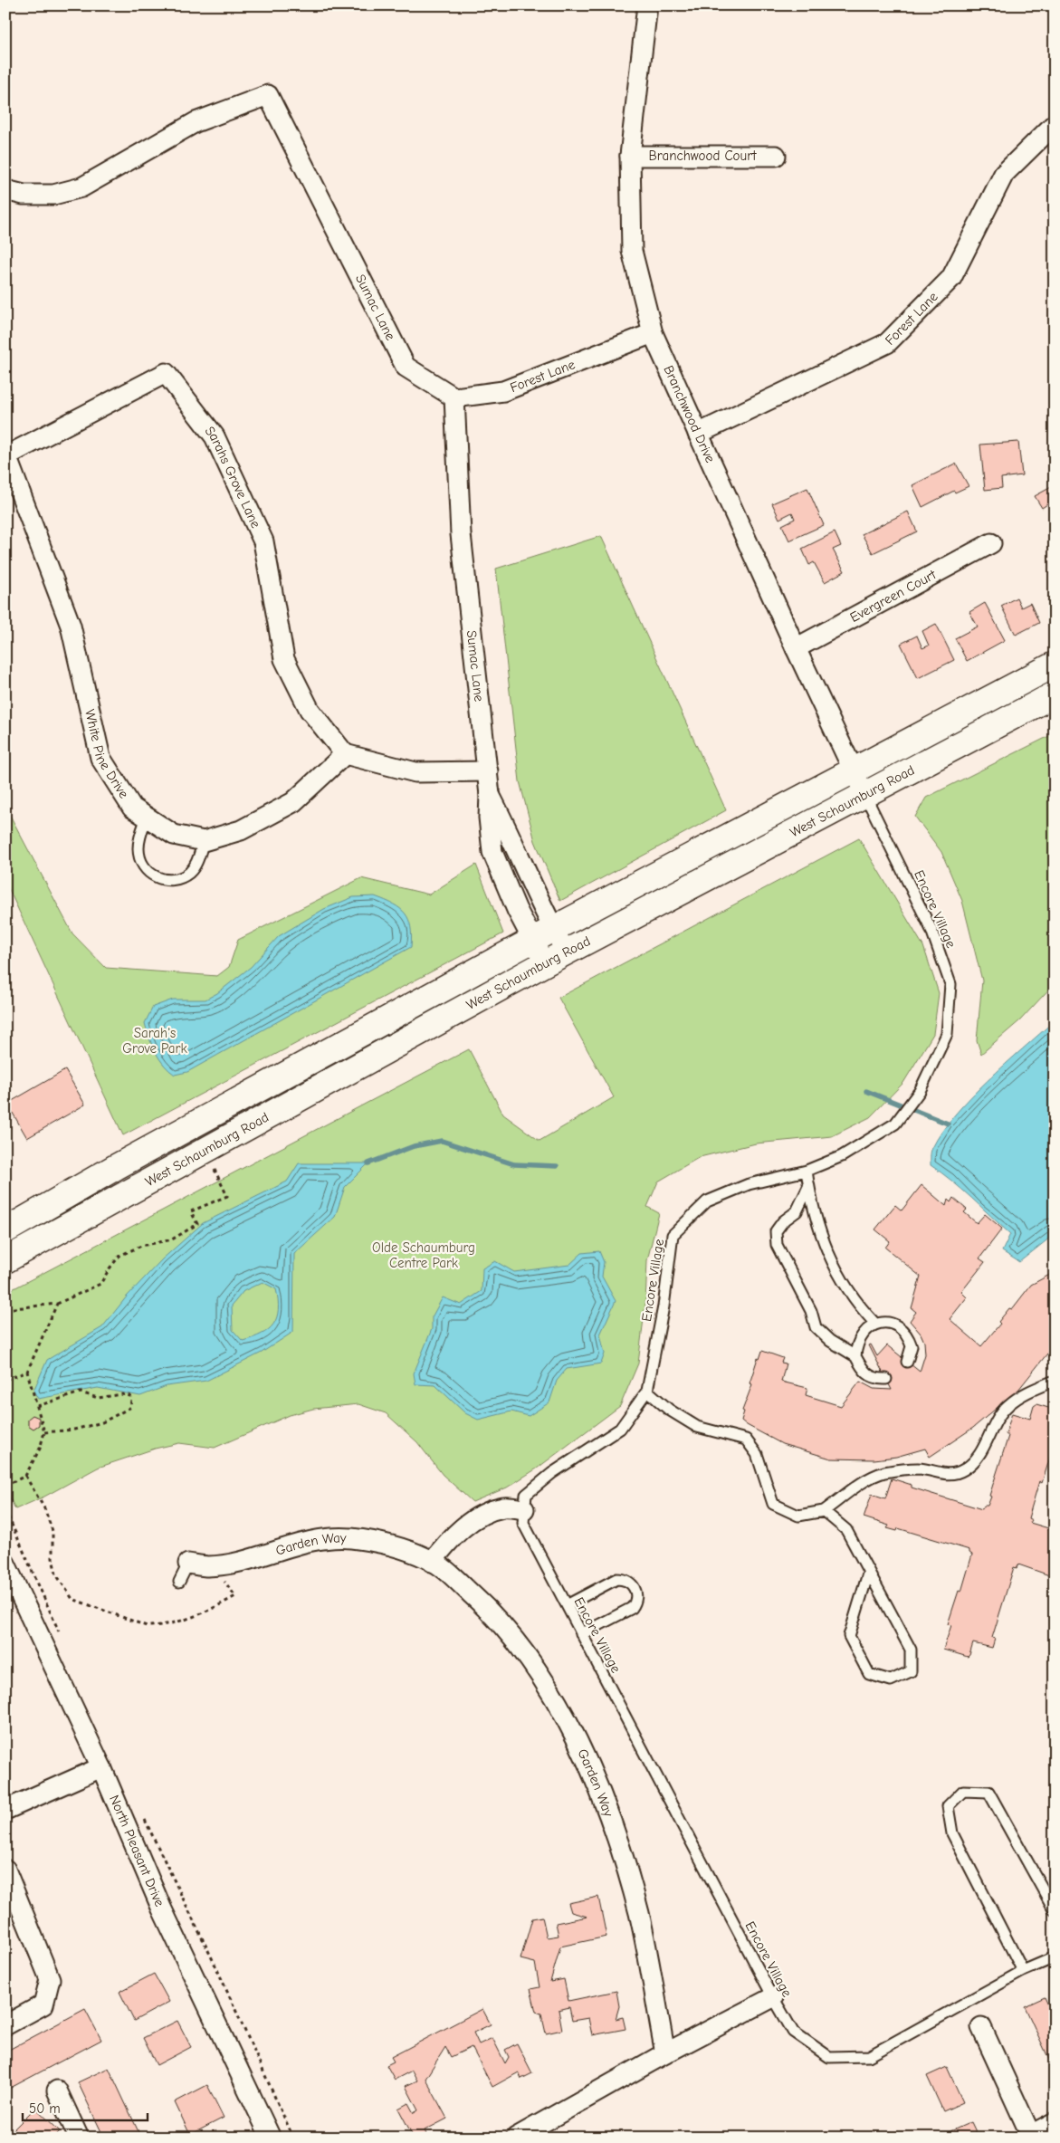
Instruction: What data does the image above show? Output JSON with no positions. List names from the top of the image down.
{
  "streets": {
    "main road": ["West Schaumburg Road"],
    "street": [
      "Branchwood Court",
      "Sumac Lane",
      "Forest Lane",
      "Branchwood Drive",
      "Sarahs Grove Lane",
      "Evergreen Court",
      "White Pine Drive",
      "Garden Way",
      "North Pleasant Drive"
    ],
    "lane": ["Encore Village"]
  },
  "crossings": [
    ["Branchwood Court", "Branchwood Drive"],
    ["Sumac Lane", "Forest Lane"],
    ["Sumac Lane", "West Schaumburg Road"],
    ["Forest Lane", "Branchwood Drive"],
    ["Branchwood Drive", "Evergreen Court"],
    ["Branchwood Drive", "West Schaumburg Road"],
    ["Branchwood Drive", "Encore Village"],
    ["Sarahs Grove Lane", "White Pine Drive"],
    ["West Schaumburg Road", "Encore Village"]
  ],
  "parks": ["Sarah's Grove Park", "Olde Schaumburg Centre Park"],
  "scale_bar": "50 m"
}
